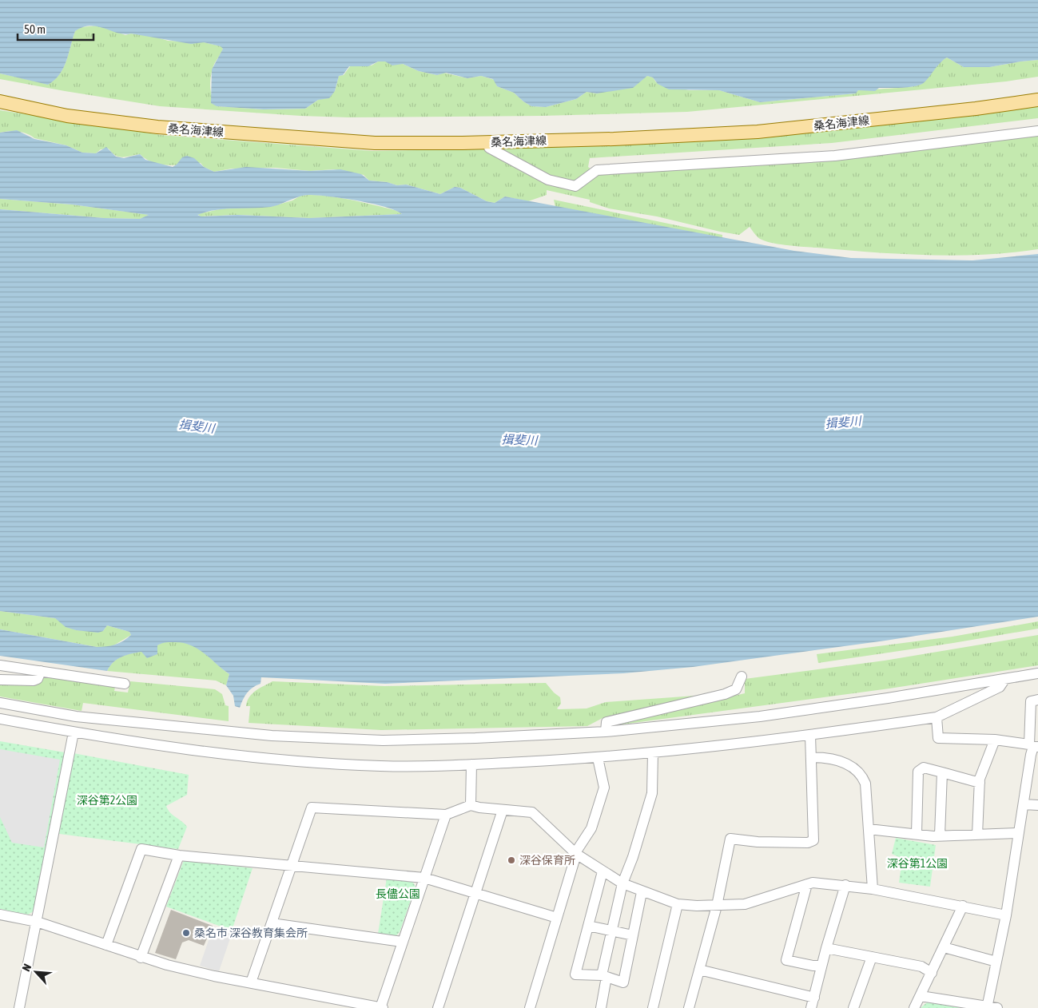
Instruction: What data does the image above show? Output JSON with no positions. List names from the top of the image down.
{
  "streets": {
    "main road": ["桑名海津線"]
  },
  "water": ["揖斐川"],
  "parks": ["深谷第2公園", "深谷第1公園", "長儘公園"],
  "places": ["深谷保育所", "桑名市 深谷教育集会所"],
  "scale_bar": "50 m",
  "north": "top left"
}
